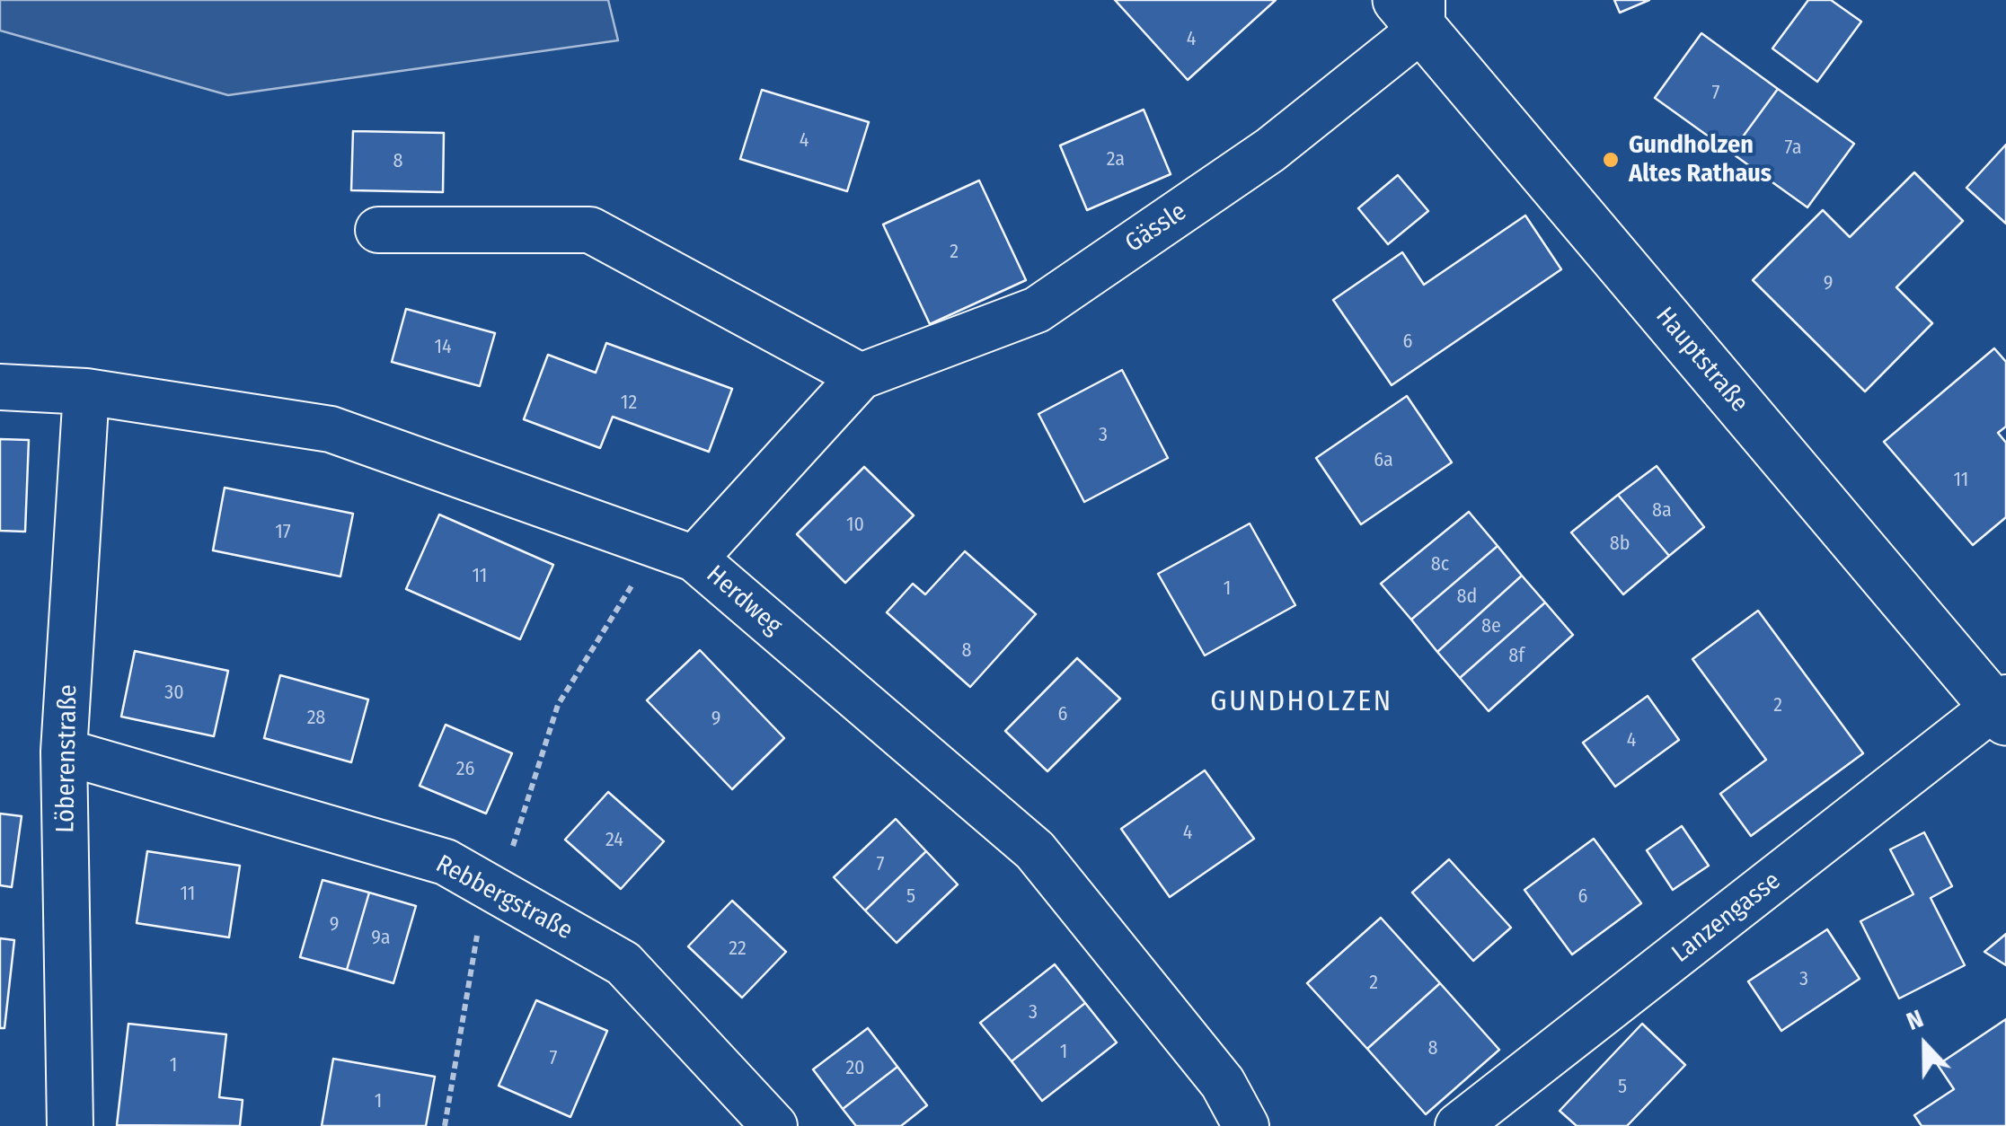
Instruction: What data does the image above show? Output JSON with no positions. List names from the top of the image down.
{
  "streets": {
    "main road": ["Hauptstraße"],
    "street": [
      "Gässle",
      "Herdweg",
      "Löberenstraße",
      "Rebbergstraße",
      "Lanzengasse"
    ]
  },
  "crossings": [
    ["Gässle", "Hauptstraße"],
    ["Gässle", "Herdweg"],
    ["Hauptstraße", "Lanzengasse"],
    ["Herdweg", "Löberenstraße"],
    ["Löberenstraße", "Rebbergstraße"]
  ],
  "districts": ["GUNDHOLZEN"],
  "places": ["Gundholzen Altes Rathaus"],
  "house_numbers": [
    "4",
    "7",
    "4",
    "7a",
    "2a",
    "8",
    "2",
    "9",
    "6",
    "14",
    "12",
    "3",
    "6a",
    "11",
    "8a",
    "10",
    "17",
    "8b",
    "8c",
    "11",
    "1",
    "8d",
    "8e",
    "8",
    "8f",
    "30",
    "2",
    "6",
    "28",
    "9",
    "4",
    "26",
    "4",
    "24",
    "7",
    "11",
    "5",
    "6",
    "9",
    "9a",
    "22",
    "3",
    "2",
    "3",
    "8",
    "1",
    "7",
    "1",
    "20",
    "5",
    "1"
  ],
  "north": "top"
}
